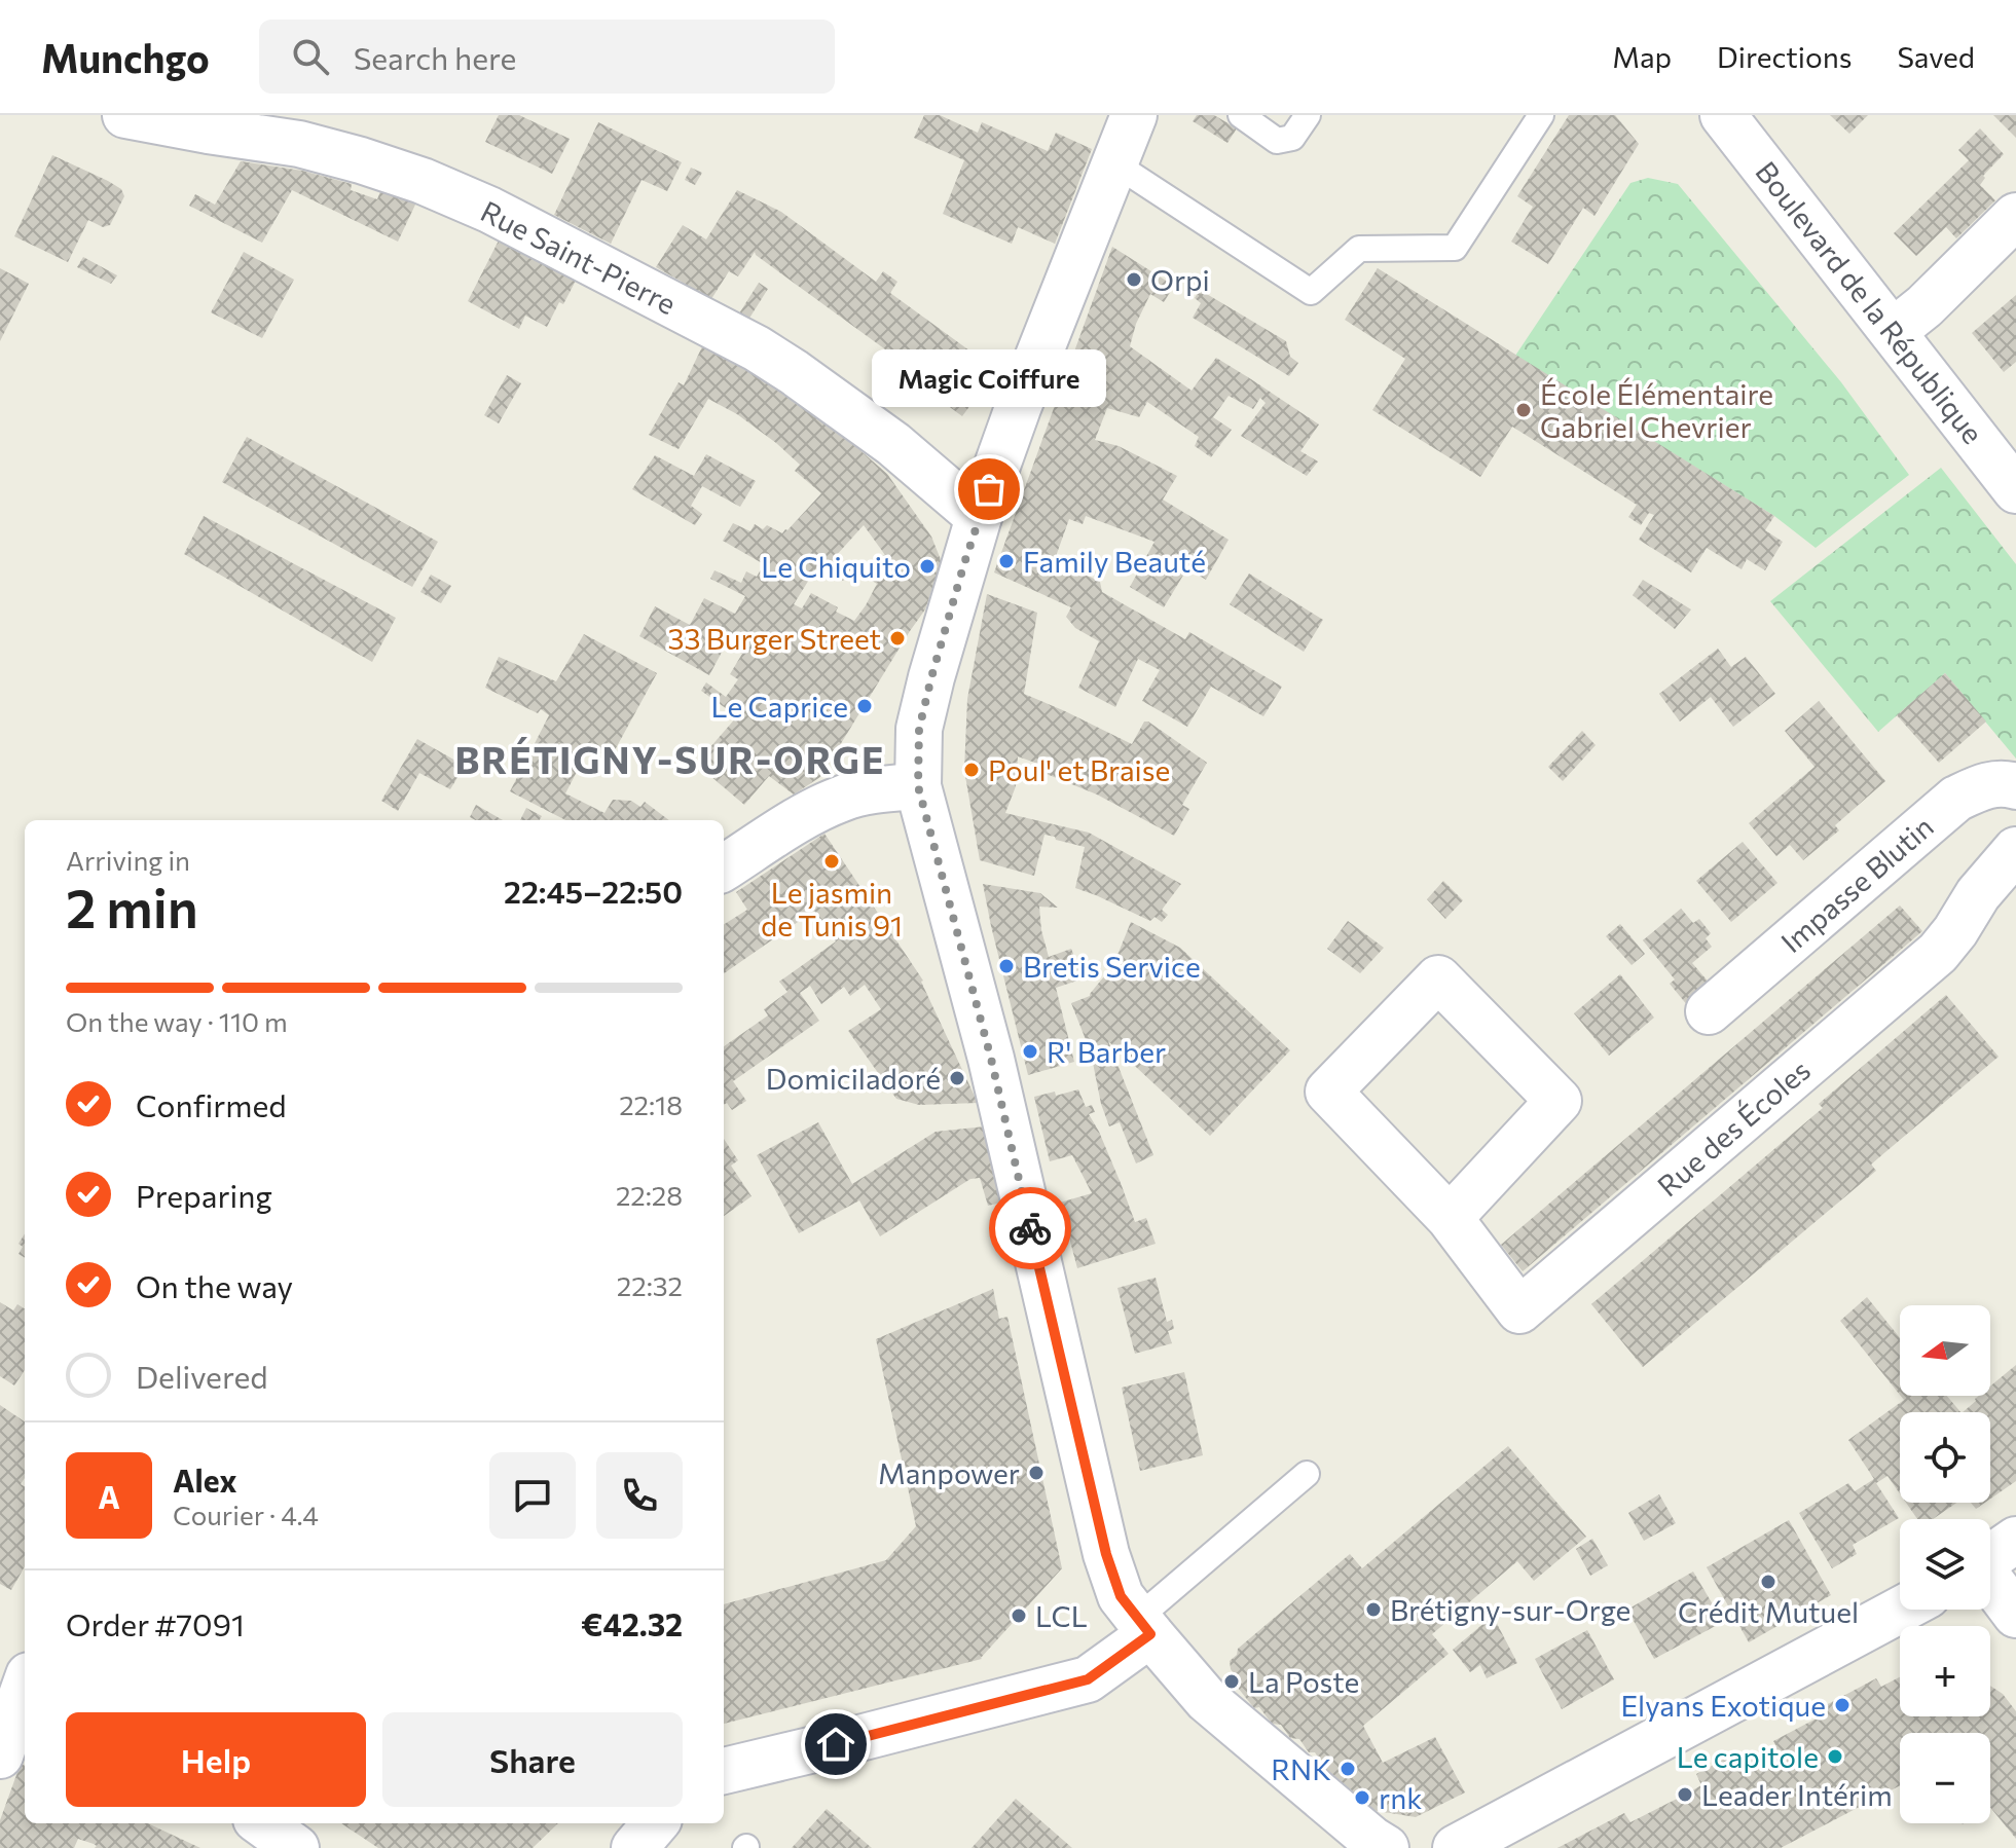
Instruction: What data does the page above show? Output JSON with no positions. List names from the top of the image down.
{
  "streets": {
    "street": [
      "Rue Saint-Pierre",
      "Boulevard de la République",
      "Impasse Blutin",
      "Rue des Écoles"
    ]
  },
  "districts": ["BRÉTIGNY-SUR-ORGE"],
  "places": [
    "Orpi",
    "École Élémentaire Gabriel Chevrier",
    "Magic Coiffure",
    "Family Beauté",
    "Le Chiquito",
    "33 Burger Street",
    "Le Caprice",
    "Poul' et Braise",
    "Le jasmin de Tunis 91",
    "Bretis Service",
    "R' Barber",
    "Domiciladoré",
    "Manpower",
    "Crédit Mutuel",
    "Brétigny-sur-Orge",
    "LCL",
    "La Poste",
    "Elyans Exotique",
    "Le capitole",
    "RNK",
    "Leader Intérim",
    "rnk"
  ],
  "north": "left",
  "page": {
    "header": "Munchgo",
    "search": "Search here",
    "nav": ["Map", "Directions", "Saved"],
    "bubble": "Magic Coiffure",
    "heading": ["2 min", "Arriving in", "22:45–22:50"],
    "panel": [
      "Alex",
      "Courier · 4.4",
      "Order #7091",
      "€42.32"
    ],
    "bar": "On the way · 110 m",
    "list": [
      ["Confirmed", "22:18"],
      ["Preparing", "22:28"],
      ["On the way", "22:32"],
      "Delivered"
    ],
    "map_buttons": ["+", "−"],
    "round": "A",
    "buttons": ["Help", "Share"]
  }
}
